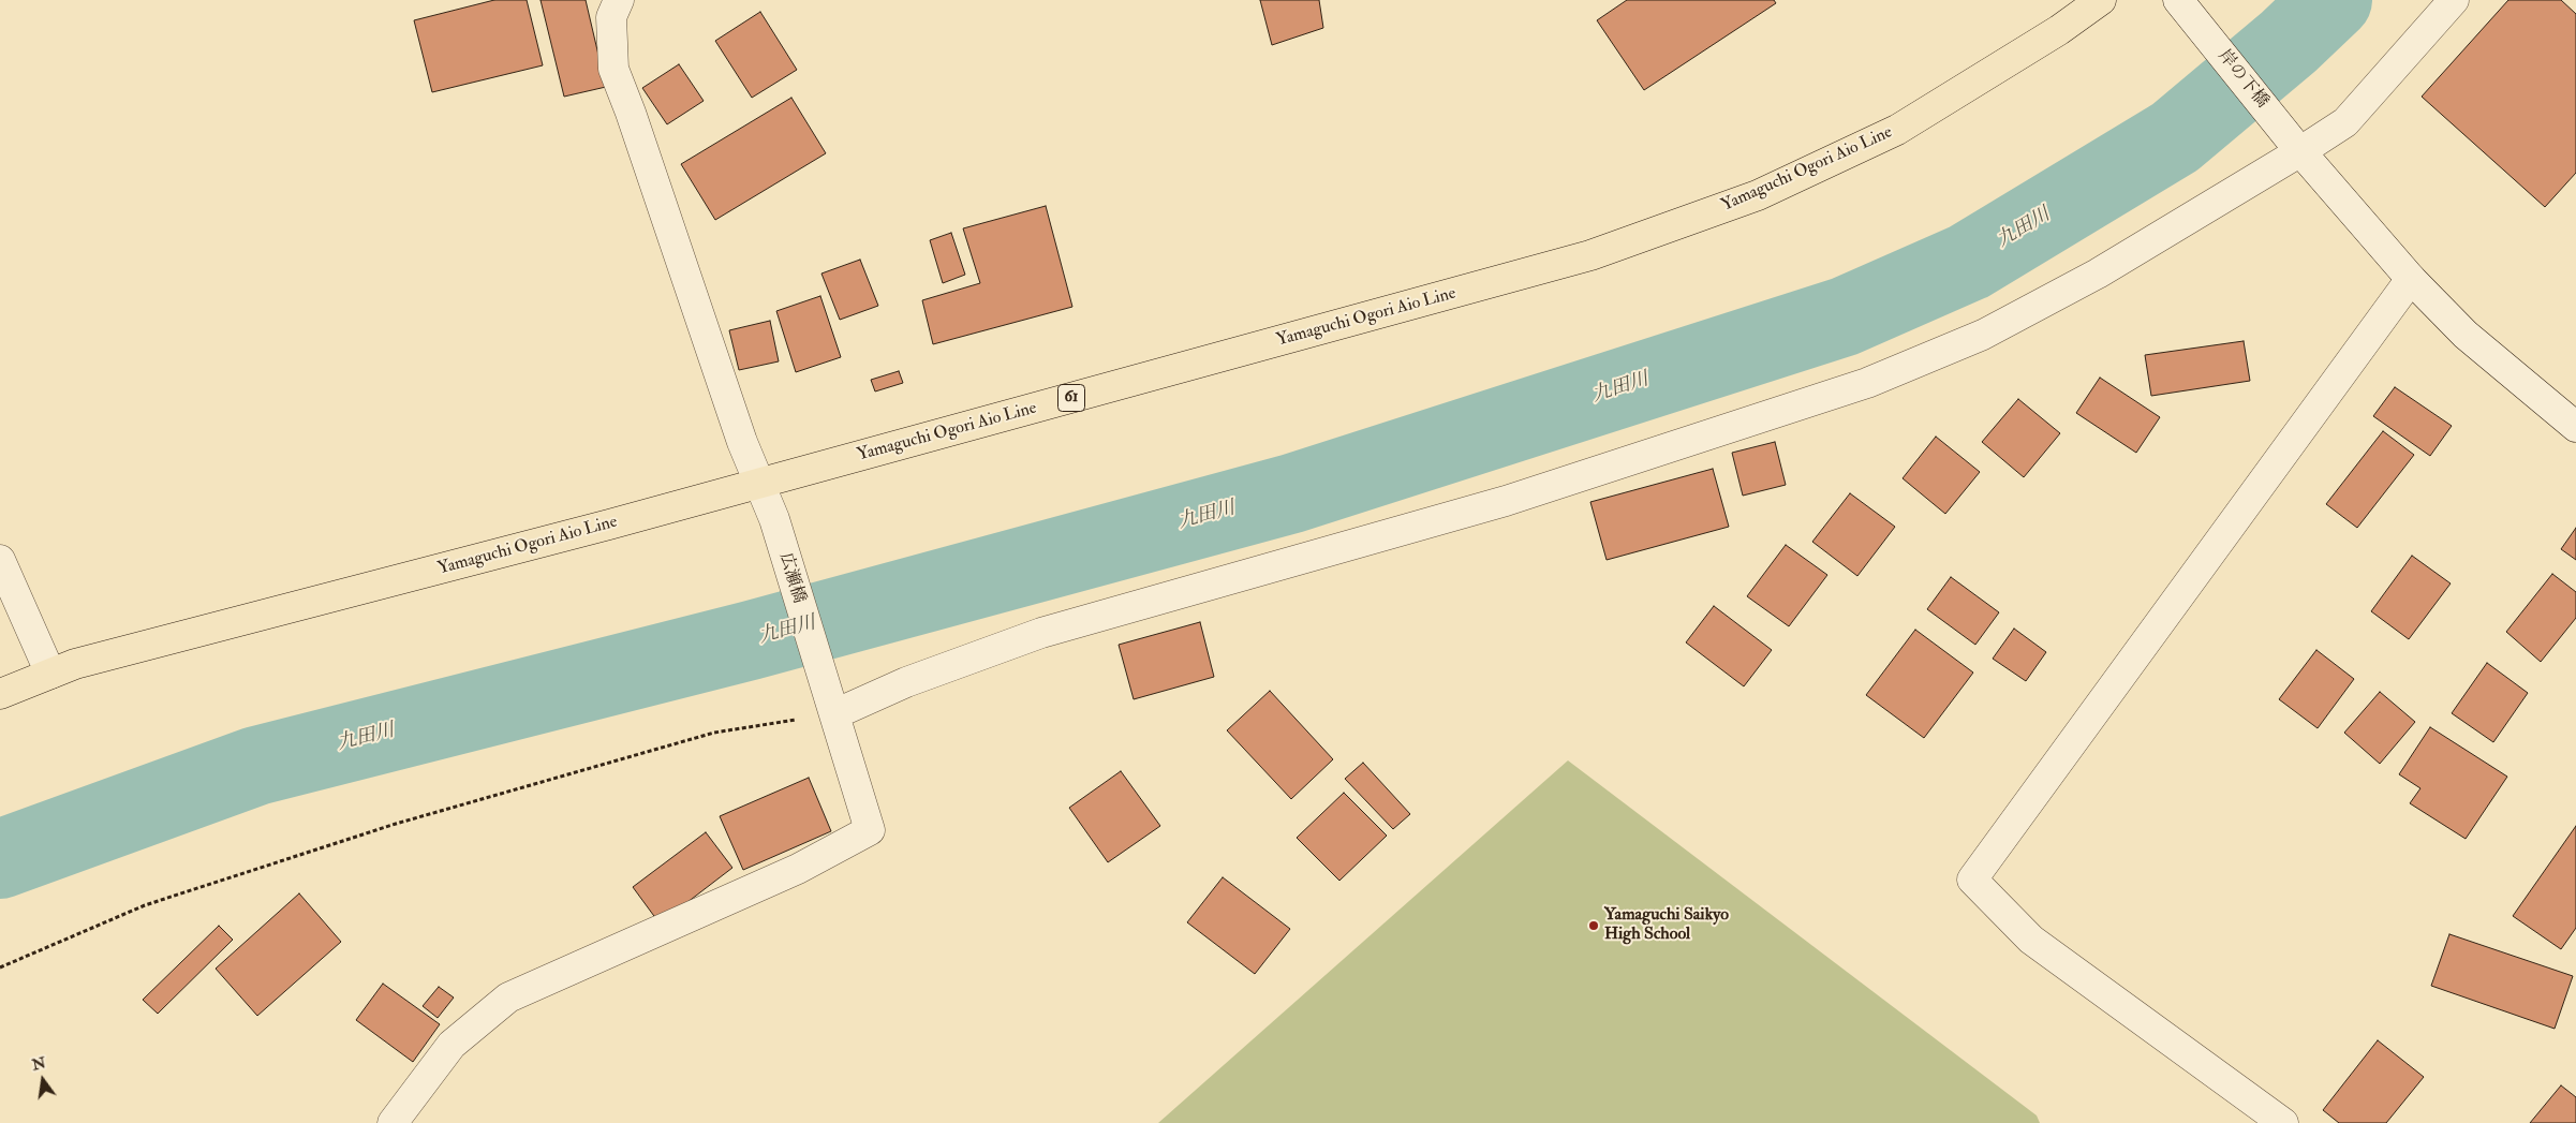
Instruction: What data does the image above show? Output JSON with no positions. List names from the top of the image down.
{
  "streets": {
    "main road": ["Yamaguchi Ogori Aio Line", "61"],
    "street": ["岸の下橋", "広瀬橋"]
  },
  "crossings": [
    ["Yamaguchi Ogori Aio Line", "広瀬橋"]
  ],
  "water": ["九田川"],
  "places": ["Yamaguchi Saikyo High School"],
  "north": "top"
}
